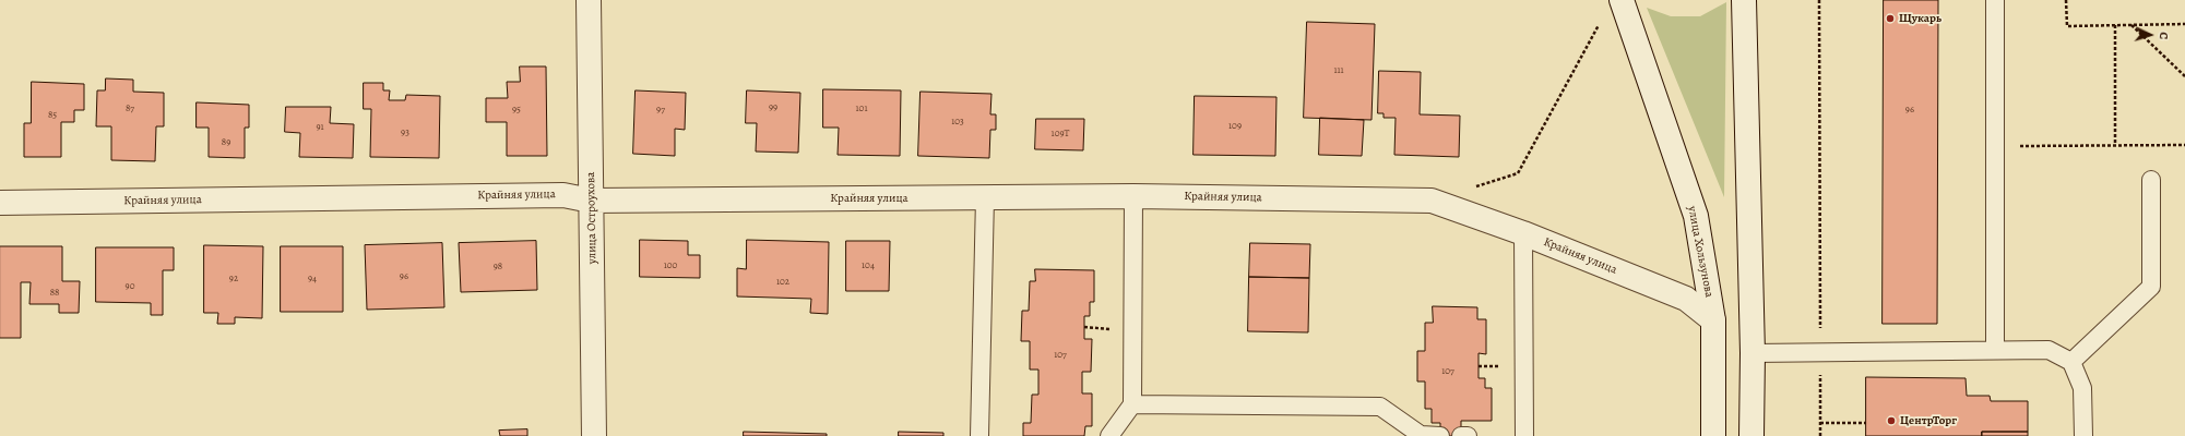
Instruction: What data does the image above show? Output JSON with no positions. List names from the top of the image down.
{
  "streets": {
    "street": ["Крайняя улица", "улица Остроухова", "улица Хользунова"]
  },
  "crossings": [
    ["Крайняя улица", "улица Остроухова"],
    ["Крайняя улица", "улица Хользунова"]
  ],
  "places": ["Щукарь", "ЦентрТорг"],
  "house_numbers": [
    "111",
    "99",
    "87",
    "101",
    "95",
    "97",
    "96",
    "85",
    "103",
    "109",
    "91",
    "93",
    "109Т",
    "89",
    "100",
    "104",
    "98",
    "96",
    "92",
    "94",
    "102",
    "90",
    "88",
    "107",
    "107"
  ],
  "north": "right"
}
